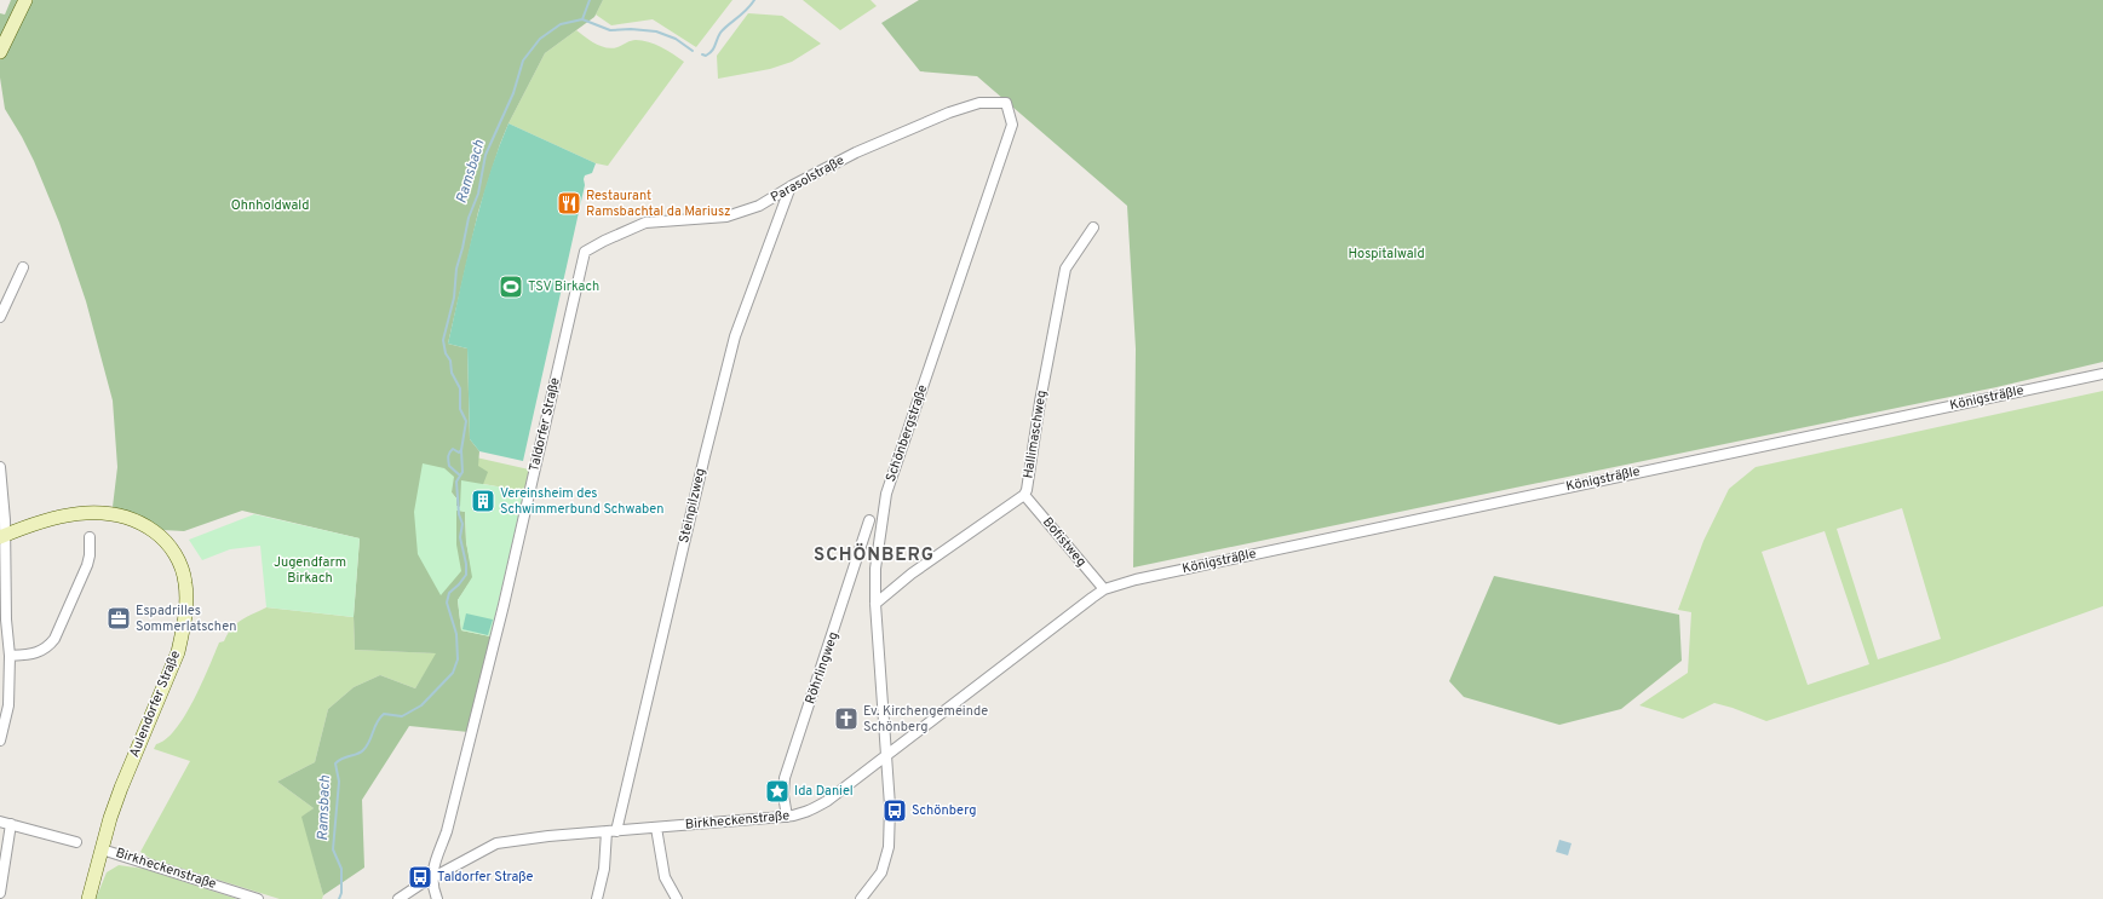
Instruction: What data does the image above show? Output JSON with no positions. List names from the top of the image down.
{
  "streets": {
    "main road": ["Aulendorfer Straße"],
    "street": [
      "Parasolstraße",
      "Königsträßle",
      "Taldorfer Straße",
      "Schönbergstraße",
      "Hallimaschweg",
      "Steinpilzweg",
      "Bofistweg",
      "Röhrlingweg",
      "Birkheckenstraße"
    ]
  },
  "crossings": [
    ["Parasolstraße", "Taldorfer Straße"],
    ["Parasolstraße", "Schönbergstraße"],
    ["Parasolstraße", "Steinpilzweg"],
    ["Königsträßle", "Bofistweg"],
    ["Königsträßle", "Birkheckenstraße"],
    ["Taldorfer Straße", "Birkheckenstraße"],
    ["Schönbergstraße", "Hallimaschweg"],
    ["Schönbergstraße", "Birkheckenstraße"],
    ["Hallimaschweg", "Bofistweg"],
    ["Steinpilzweg", "Birkheckenstraße"],
    ["Bofistweg", "Birkheckenstraße"],
    ["Röhrlingweg", "Birkheckenstraße"],
    ["Aulendorfer Straße", "Birkheckenstraße"]
  ],
  "districts": ["SCHÖNBERG"],
  "water": ["Ramsbach"],
  "parks": ["Ohnholdwald", "Hospitalwald", "Jugendfarm Birkach"],
  "places": {
    "restaurant": ["Restaurant Ramsbachtal da Mariusz"],
    "sports": ["TSV Birkach"],
    "building": ["Vereinsheim des Schwimmerbund Schwaben"],
    "office": ["Espadrilles Sommerlatschen"],
    "church": ["Ev. Kirchengemeinde Schönberg"],
    "place": ["Ida Daniel"],
    "bus stop": ["Schönberg", "Taldorfer Straße"]
  }
}
